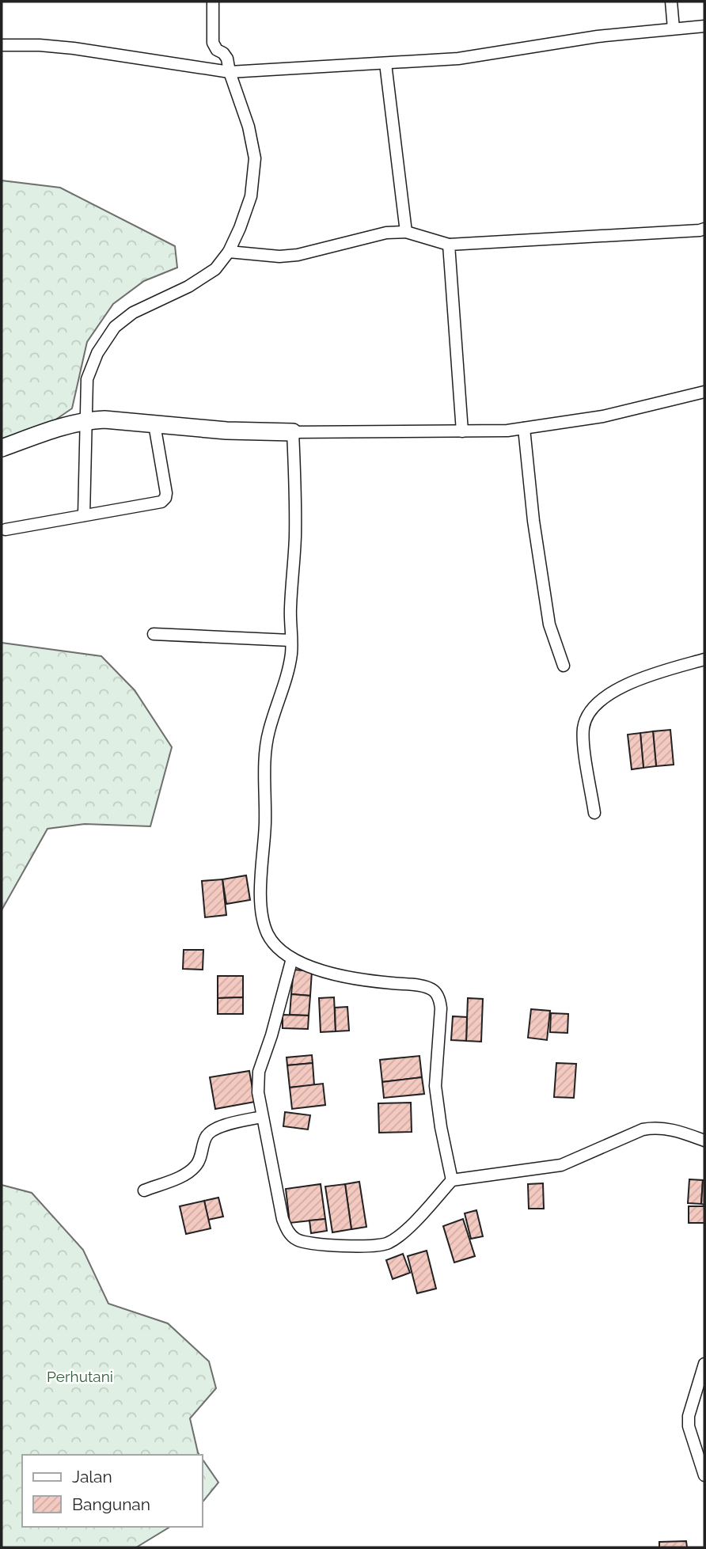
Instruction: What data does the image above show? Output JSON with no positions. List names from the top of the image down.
{
  "parks": ["Perhutani"],
  "legend": ["Jalan", "Bangunan"]
}
